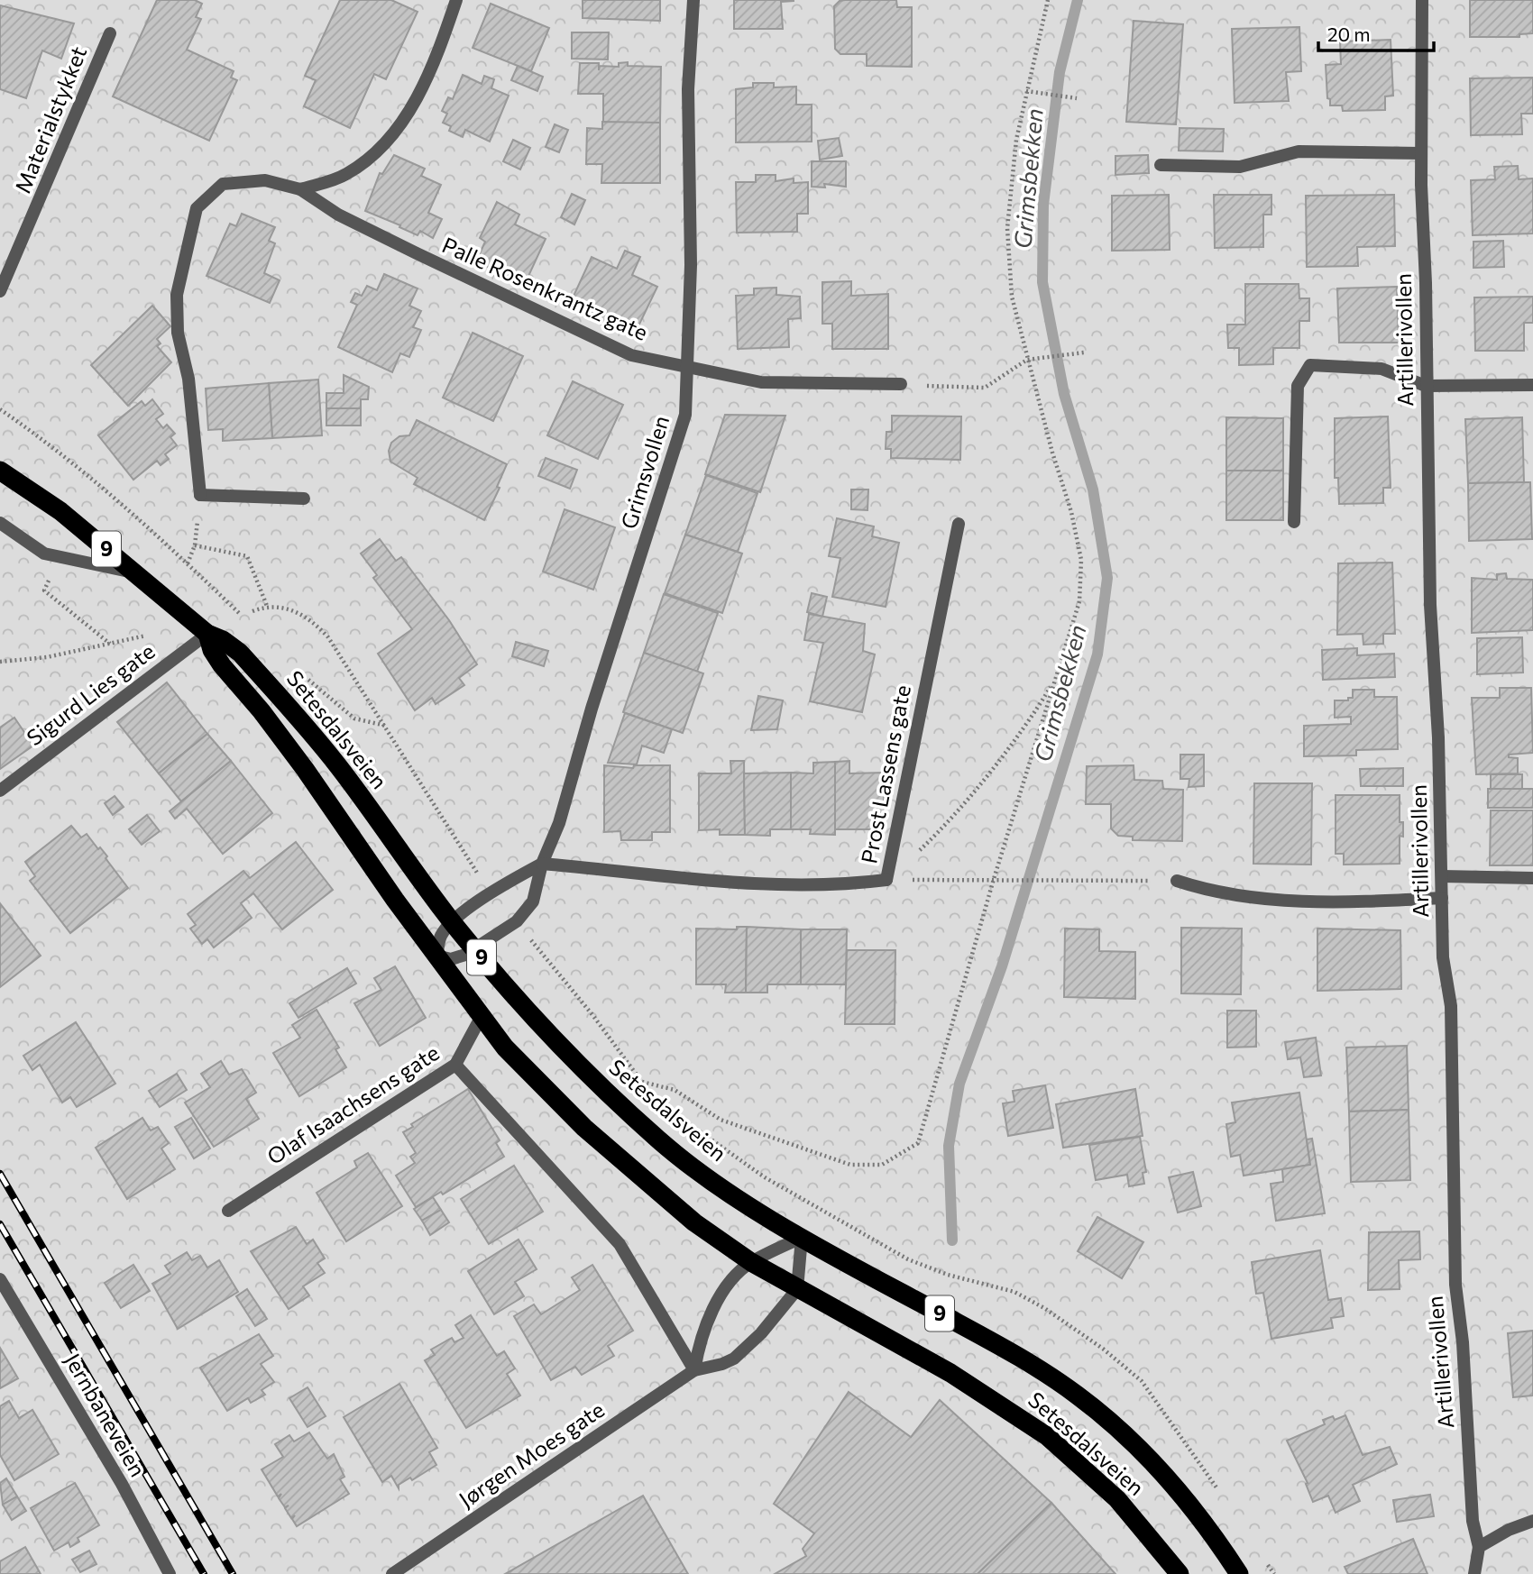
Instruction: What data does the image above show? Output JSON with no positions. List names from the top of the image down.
{
  "streets": {
    "highway": ["9", "Setesdalsveien"],
    "street": [
      "Materialstykket",
      "Palle Rosenkrantz gate",
      "Artillerivollen",
      "Grimsvollen",
      "Sigurd Lies gate",
      "Prost Lassens gate",
      "Olaf Isaachsens gate",
      "Jernbaneveien",
      "Jørgen Moes gate"
    ]
  },
  "crossings": [
    ["Palle Rosenkrantz gate", "Grimsvollen"],
    ["Grimsvollen", "Setesdalsveien"],
    ["Grimsvollen", "Prost Lassens gate"],
    ["Sigurd Lies gate", "Setesdalsveien"],
    ["Setesdalsveien", "Olaf Isaachsens gate"],
    ["Setesdalsveien", "Jørgen Moes gate"]
  ],
  "water": ["Grimsbekken"],
  "scale_bar": "20 m"
}
